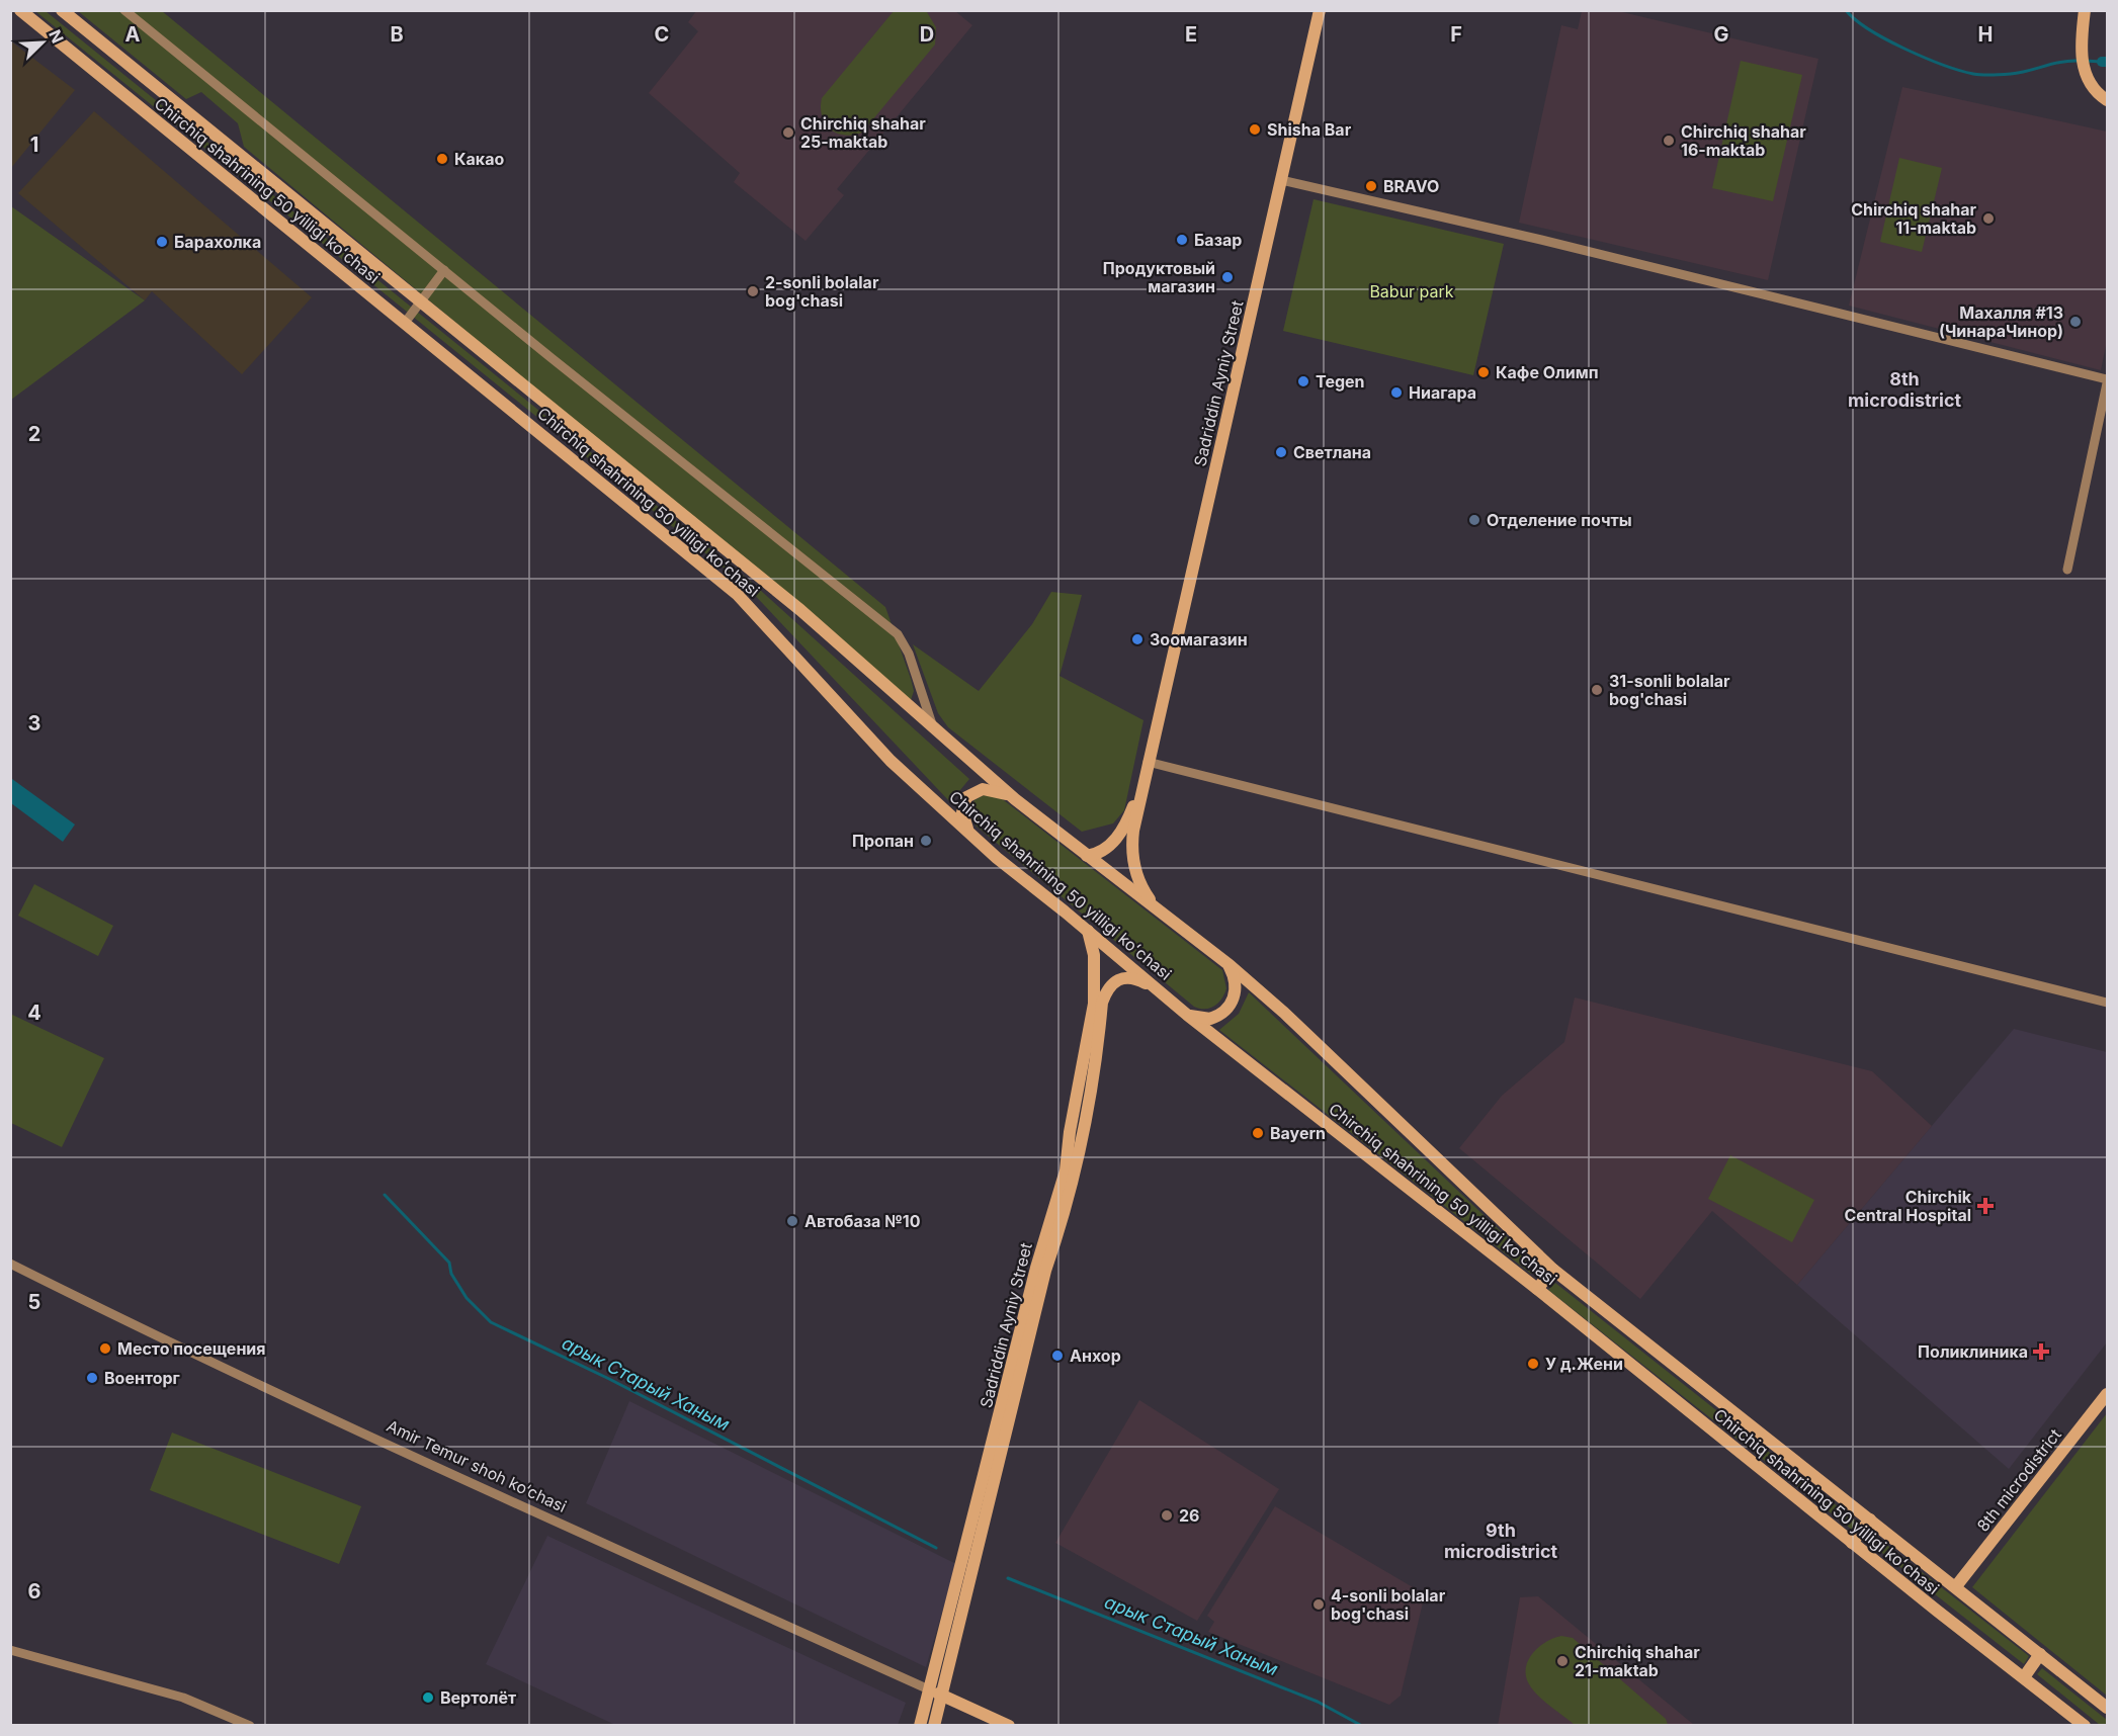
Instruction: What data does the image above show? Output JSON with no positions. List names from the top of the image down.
{
  "streets": {
    "main road": ["Chirchiq shahrining 50 yilligi koʻchasi", "Sadriddin Ayniy Street", "8th microdistrict"],
    "street": ["Amir Temur shoh ko‘chasi"]
  },
  "crossings": [
    ["Chirchiq shahrining 50 yilligi koʻchasi", "Sadriddin Ayniy Street"],
    ["Chirchiq shahrining 50 yilligi koʻchasi", "8th microdistrict"],
    ["Sadriddin Ayniy Street", "Amir Temur shoh ko‘chasi"]
  ],
  "districts": ["8th microdistrict", "9th microdistrict"],
  "water": ["арык Старый Ханым"],
  "parks": ["Babur park"],
  "places": {
    "other": [
      "Shisha Bar",
      "Chirchiq shahar 25-maktab",
      "Chirchiq shahar 16-maktab",
      "Какао",
      "BRAVO",
      "Chirchiq shahar 11-maktab",
      "Базар",
      "Барахолка",
      "Продуктовый магазин",
      "2-sonli bolalar bog'chasi",
      "Махалля #13 (ЧинараЧинор)",
      "Кафе Олимп",
      "Tegen",
      "Ниагара",
      "Светлана",
      "Отделение почты",
      "Зоомагазин",
      "31-sonli bolalar bog'chasi",
      "Пропан",
      "Bayern",
      "Автобаза №10",
      "Место посещения",
      "Анхор",
      "У д.Жени",
      "Военторг",
      "26",
      "4-sonli bolalar bog'chasi",
      "Chirchiq shahar 21-maktab",
      "Вертолёт"
    ],
    "health": ["Chirchik Central Hospital", "Поликлиника"]
  },
  "north": "top right",
  "grid": {
    "columns": [
      "A",
      "B",
      "C",
      "D",
      "E",
      "F",
      "G",
      "H"
    ],
    "rows": [
      "1",
      "2",
      "3",
      "4",
      "5",
      "6"
    ]
  }
}
